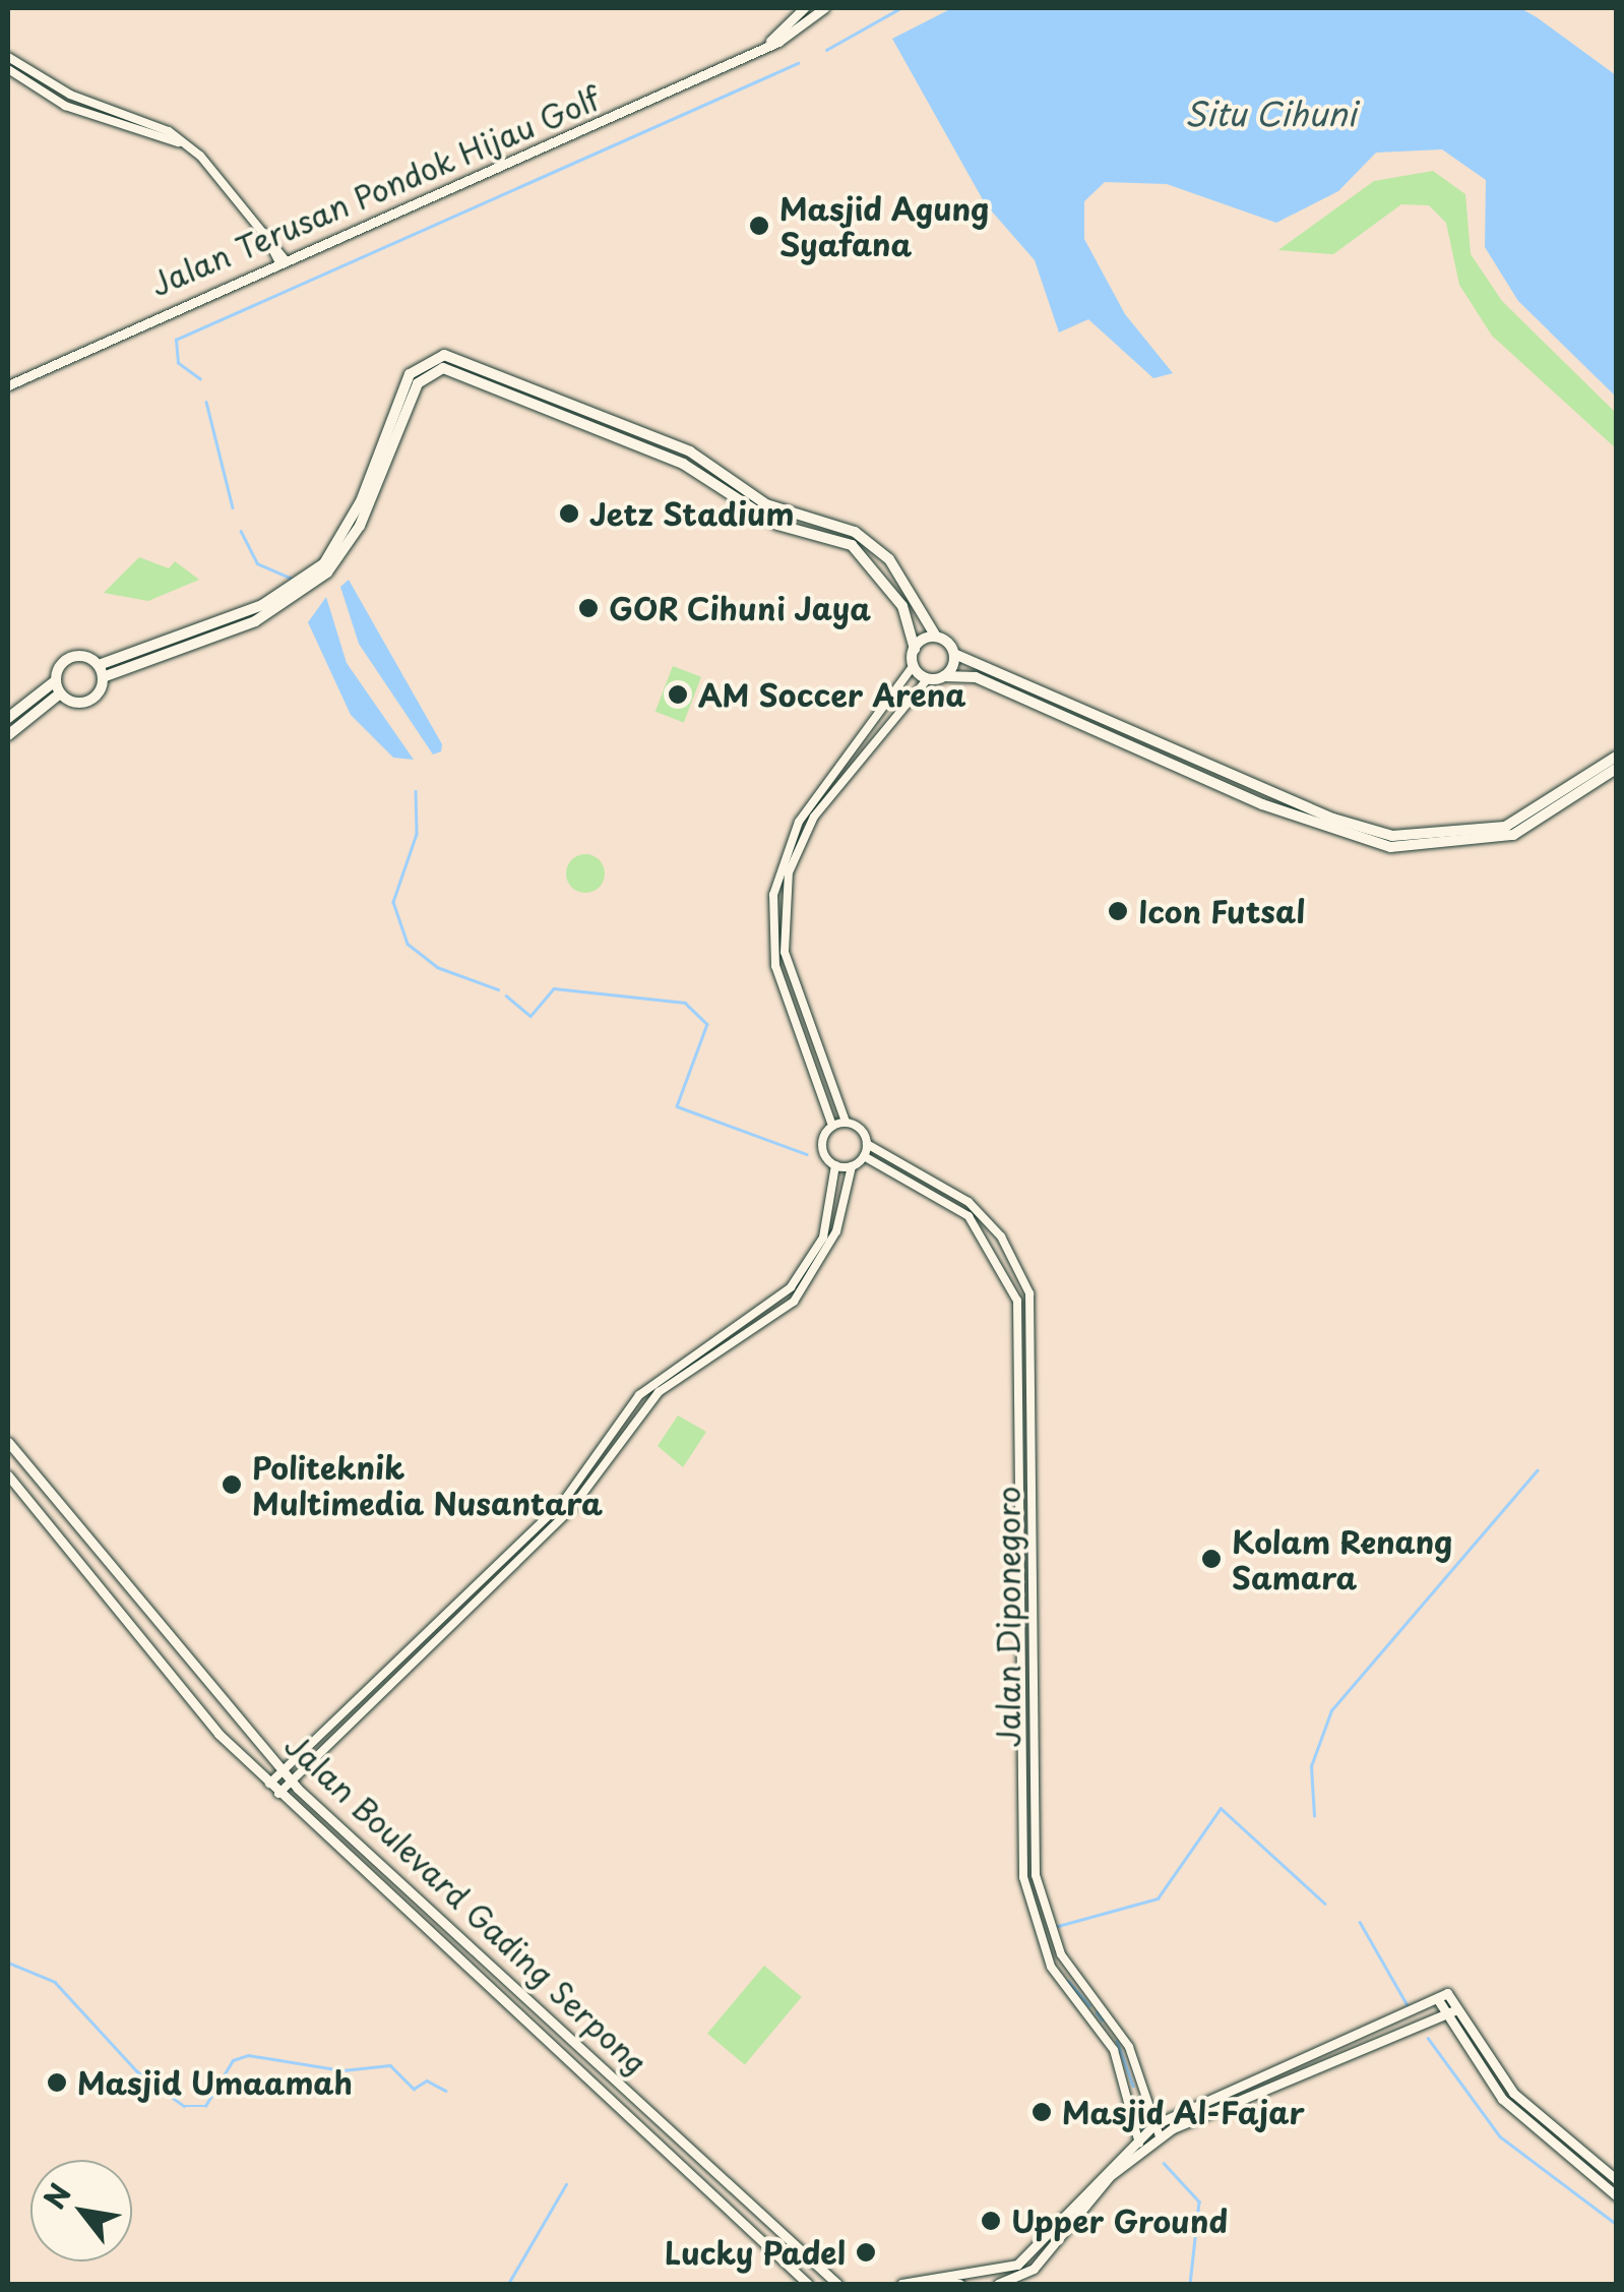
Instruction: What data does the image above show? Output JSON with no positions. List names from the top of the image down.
{
  "streets": {
    "main road": ["Jalan Terusan Pondok Hijau Golf", "Jalan Boulevard Gading Serpong"],
    "street": ["Jalan Diponegoro"]
  },
  "water": ["Situ Cihuni"],
  "places": [
    "Masjid Agung Syafana",
    "Jetz Stadium",
    "GOR Cihuni Jaya",
    "AM Soccer Arena",
    "Icon Futsal",
    "Politeknik Multimedia Nusantara",
    "Kolam Renang Samara",
    "Masjid Umaamah",
    "Masjid Al-Fajar",
    "Upper Ground",
    "Lucky Padel"
  ],
  "north": "top left"
}
